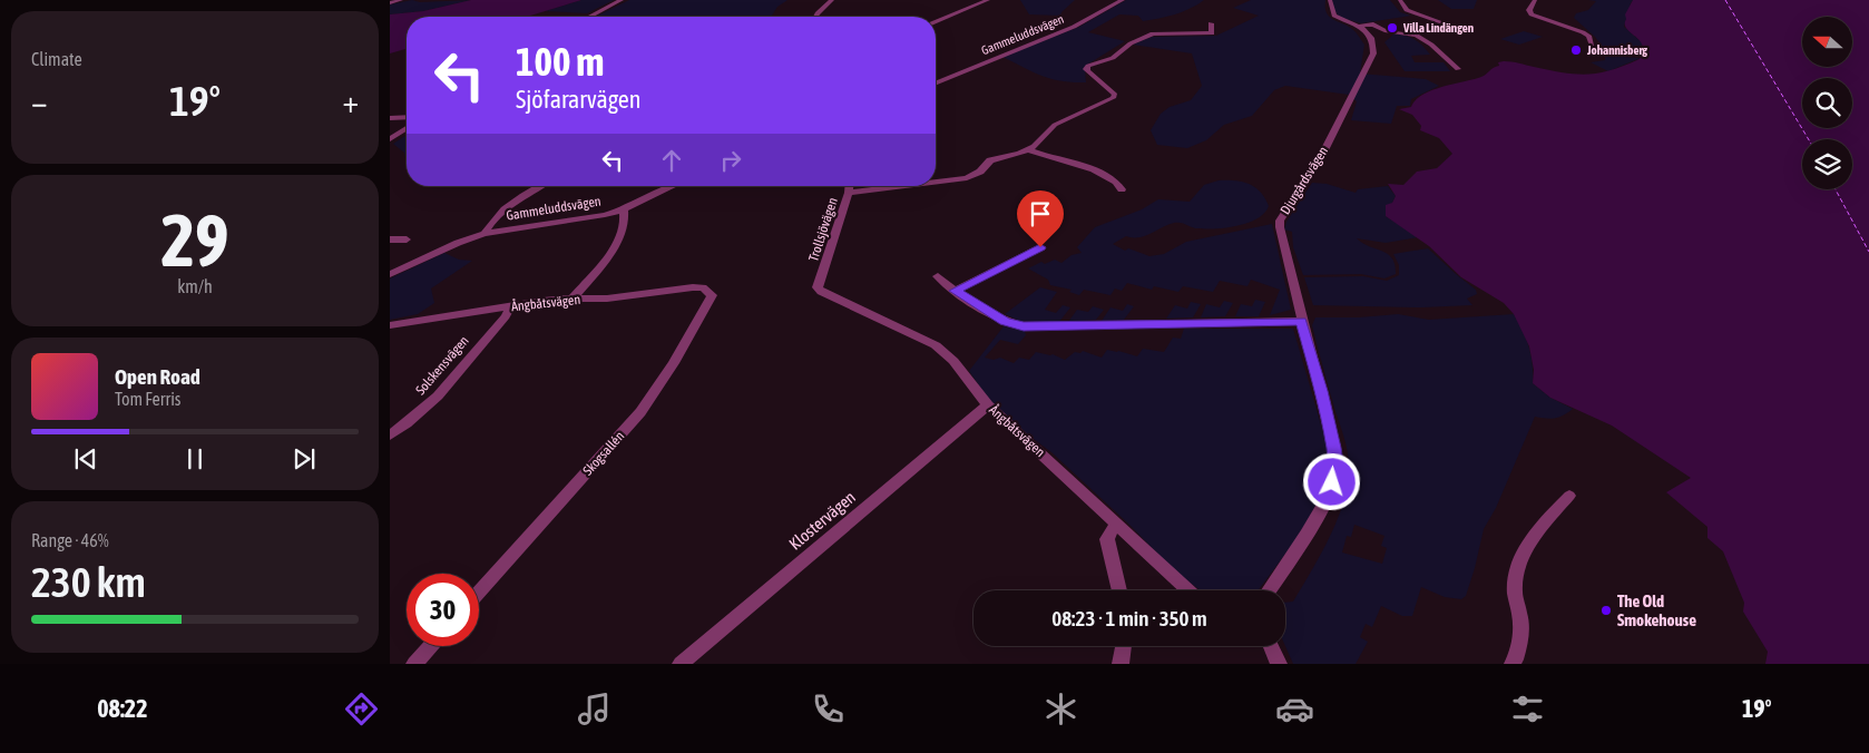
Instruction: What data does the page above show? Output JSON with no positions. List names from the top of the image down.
{
  "streets": {
    "street": [
      "Gammeluddsvägen",
      "Djurgårdsvägen",
      "Trollsjövägen",
      "Ångbåtsvägen",
      "Solskensvägen",
      "Skogsallén",
      "Klostervägen"
    ]
  },
  "crossings": [
    ["Trollsjövägen", "Ångbåtsvägen"],
    ["Ångbåtsvägen", "Solskensvägen"],
    ["Ångbåtsvägen", "Skogsallén"],
    ["Ångbåtsvägen", "Klostervägen"]
  ],
  "places": ["Villa Lindängen", "Johannisberg", "The Old Smokehouse"],
  "north": "left",
  "page": {
    "tile": [
      "Climate",
      ["29", "km/h"],
      ["Range · 46%", "230 km"]
    ],
    "turn": ["100 m", "Sjöfararvägen"],
    "heat": ["−", "19°", "+"],
    "song": ["Open Road", "Tom Ferris"],
    "limit": "30",
    "trip": "08:23 · 1 min · 350 m",
    "tabs": ["08:22", "19°"]
  }
}
